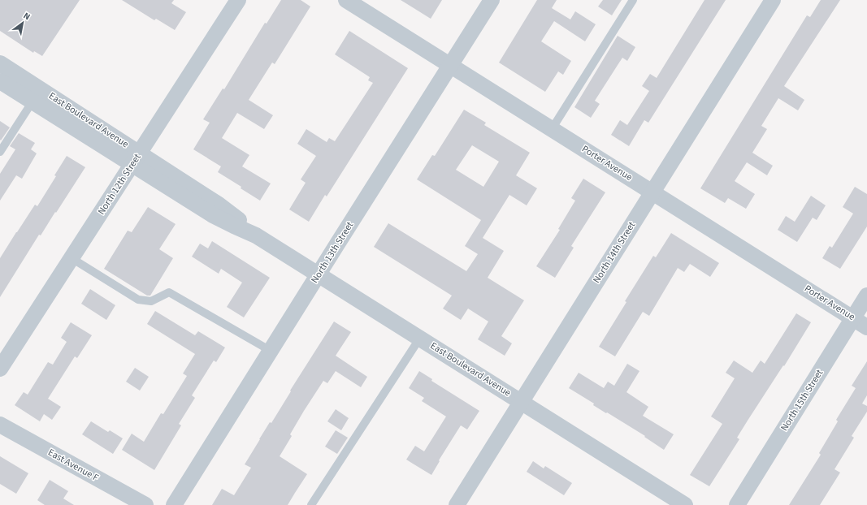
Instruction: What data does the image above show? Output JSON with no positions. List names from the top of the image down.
{
  "streets": {
    "street": [
      "East Boulevard Avenue",
      "Porter Avenue",
      "North 12th Street",
      "North 13th Street",
      "North 14th Street",
      "North 15th Street",
      "East Avenue F"
    ]
  },
  "crossings": [
    ["East Boulevard Avenue", "North 12th Street"],
    ["East Boulevard Avenue", "North 13th Street"],
    ["East Boulevard Avenue", "North 14th Street"],
    ["Porter Avenue", "North 13th Street"],
    ["Porter Avenue", "North 14th Street"],
    ["Porter Avenue", "North 15th Street"]
  ],
  "north": "top right"
}
